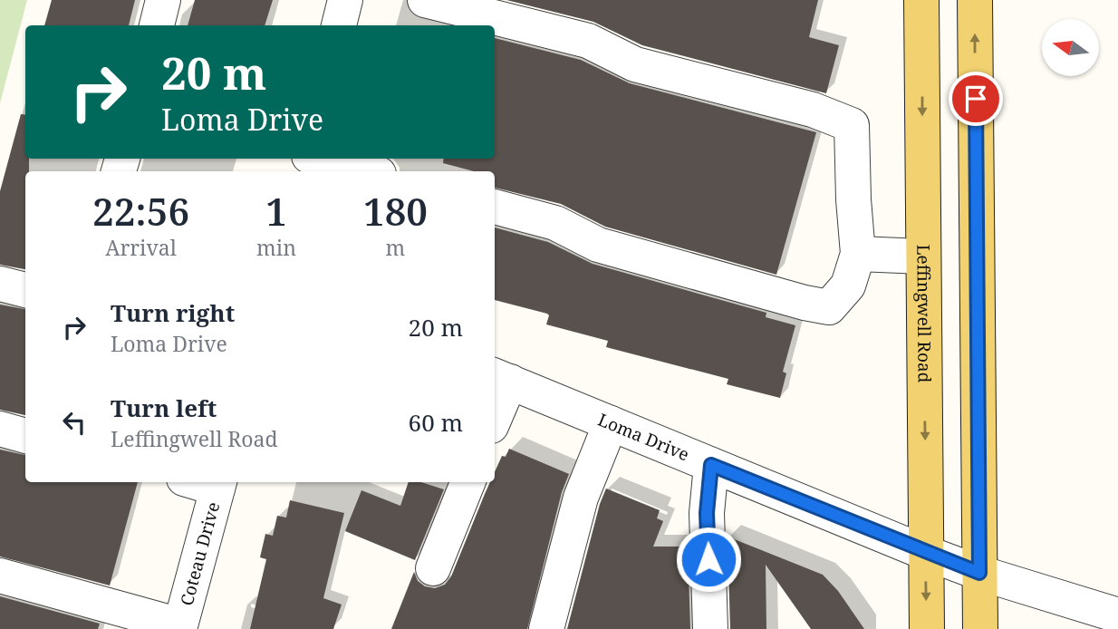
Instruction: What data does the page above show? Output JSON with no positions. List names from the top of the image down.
{
  "streets": {
    "main road": ["Leffingwell Road"],
    "street": ["Loma Drive", "Coteau Drive"]
  },
  "crossings": [
    ["Leffingwell Road", "Loma Drive"]
  ],
  "north": "left",
  "page": {
    "turn": ["20 m", "Loma Drive"],
    "eta": [
      "22:56",
      "Arrival",
      "1",
      "min",
      "180",
      "m"
    ],
    "list": [
      {
        "name": "Turn right",
        "note": "Loma Drive",
        "value": "20 m"
      },
      {
        "name": "Turn left",
        "note": "Leffingwell Road",
        "value": "60 m"
      }
    ]
  }
}
